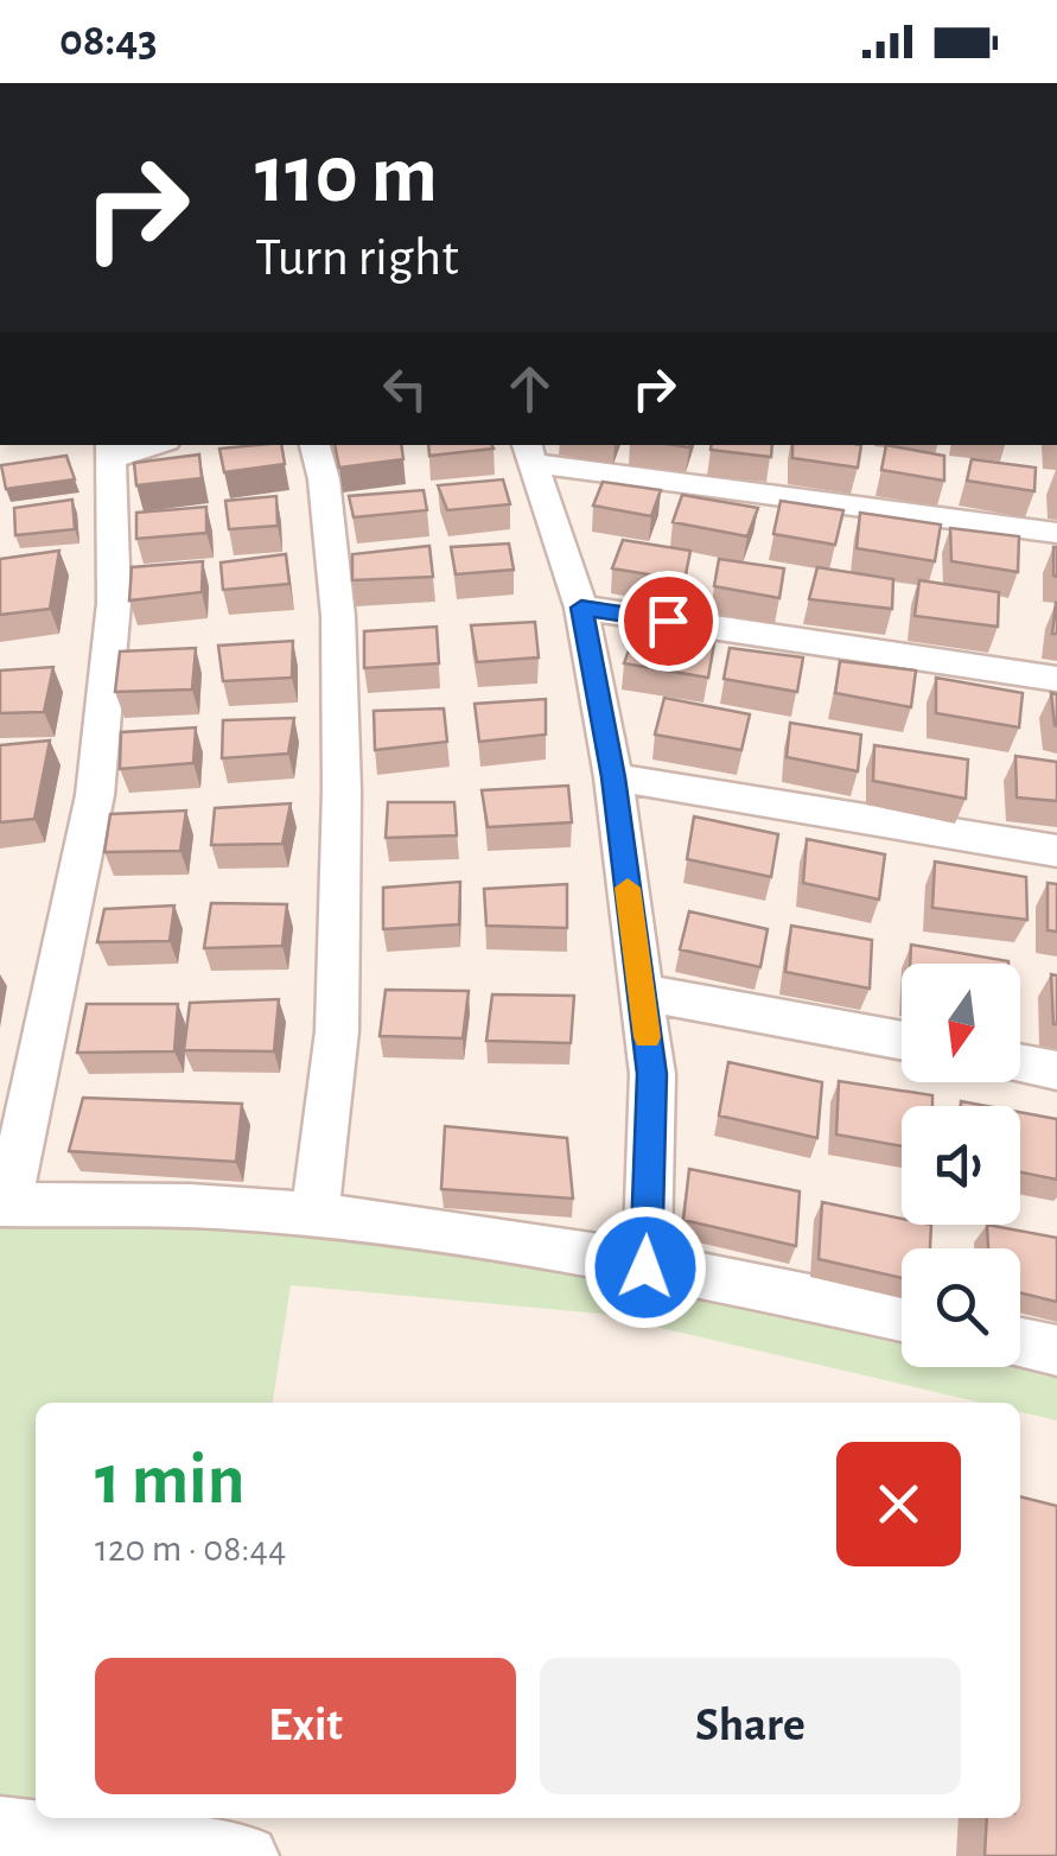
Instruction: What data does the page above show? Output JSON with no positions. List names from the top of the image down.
{
  "north": "bottom",
  "page": {
    "status": "08:43",
    "turn": ["110 m", "Turn right"],
    "heading": ["1 min", "120 m · 08:44"],
    "buttons": ["Exit", "Share"]
  }
}
